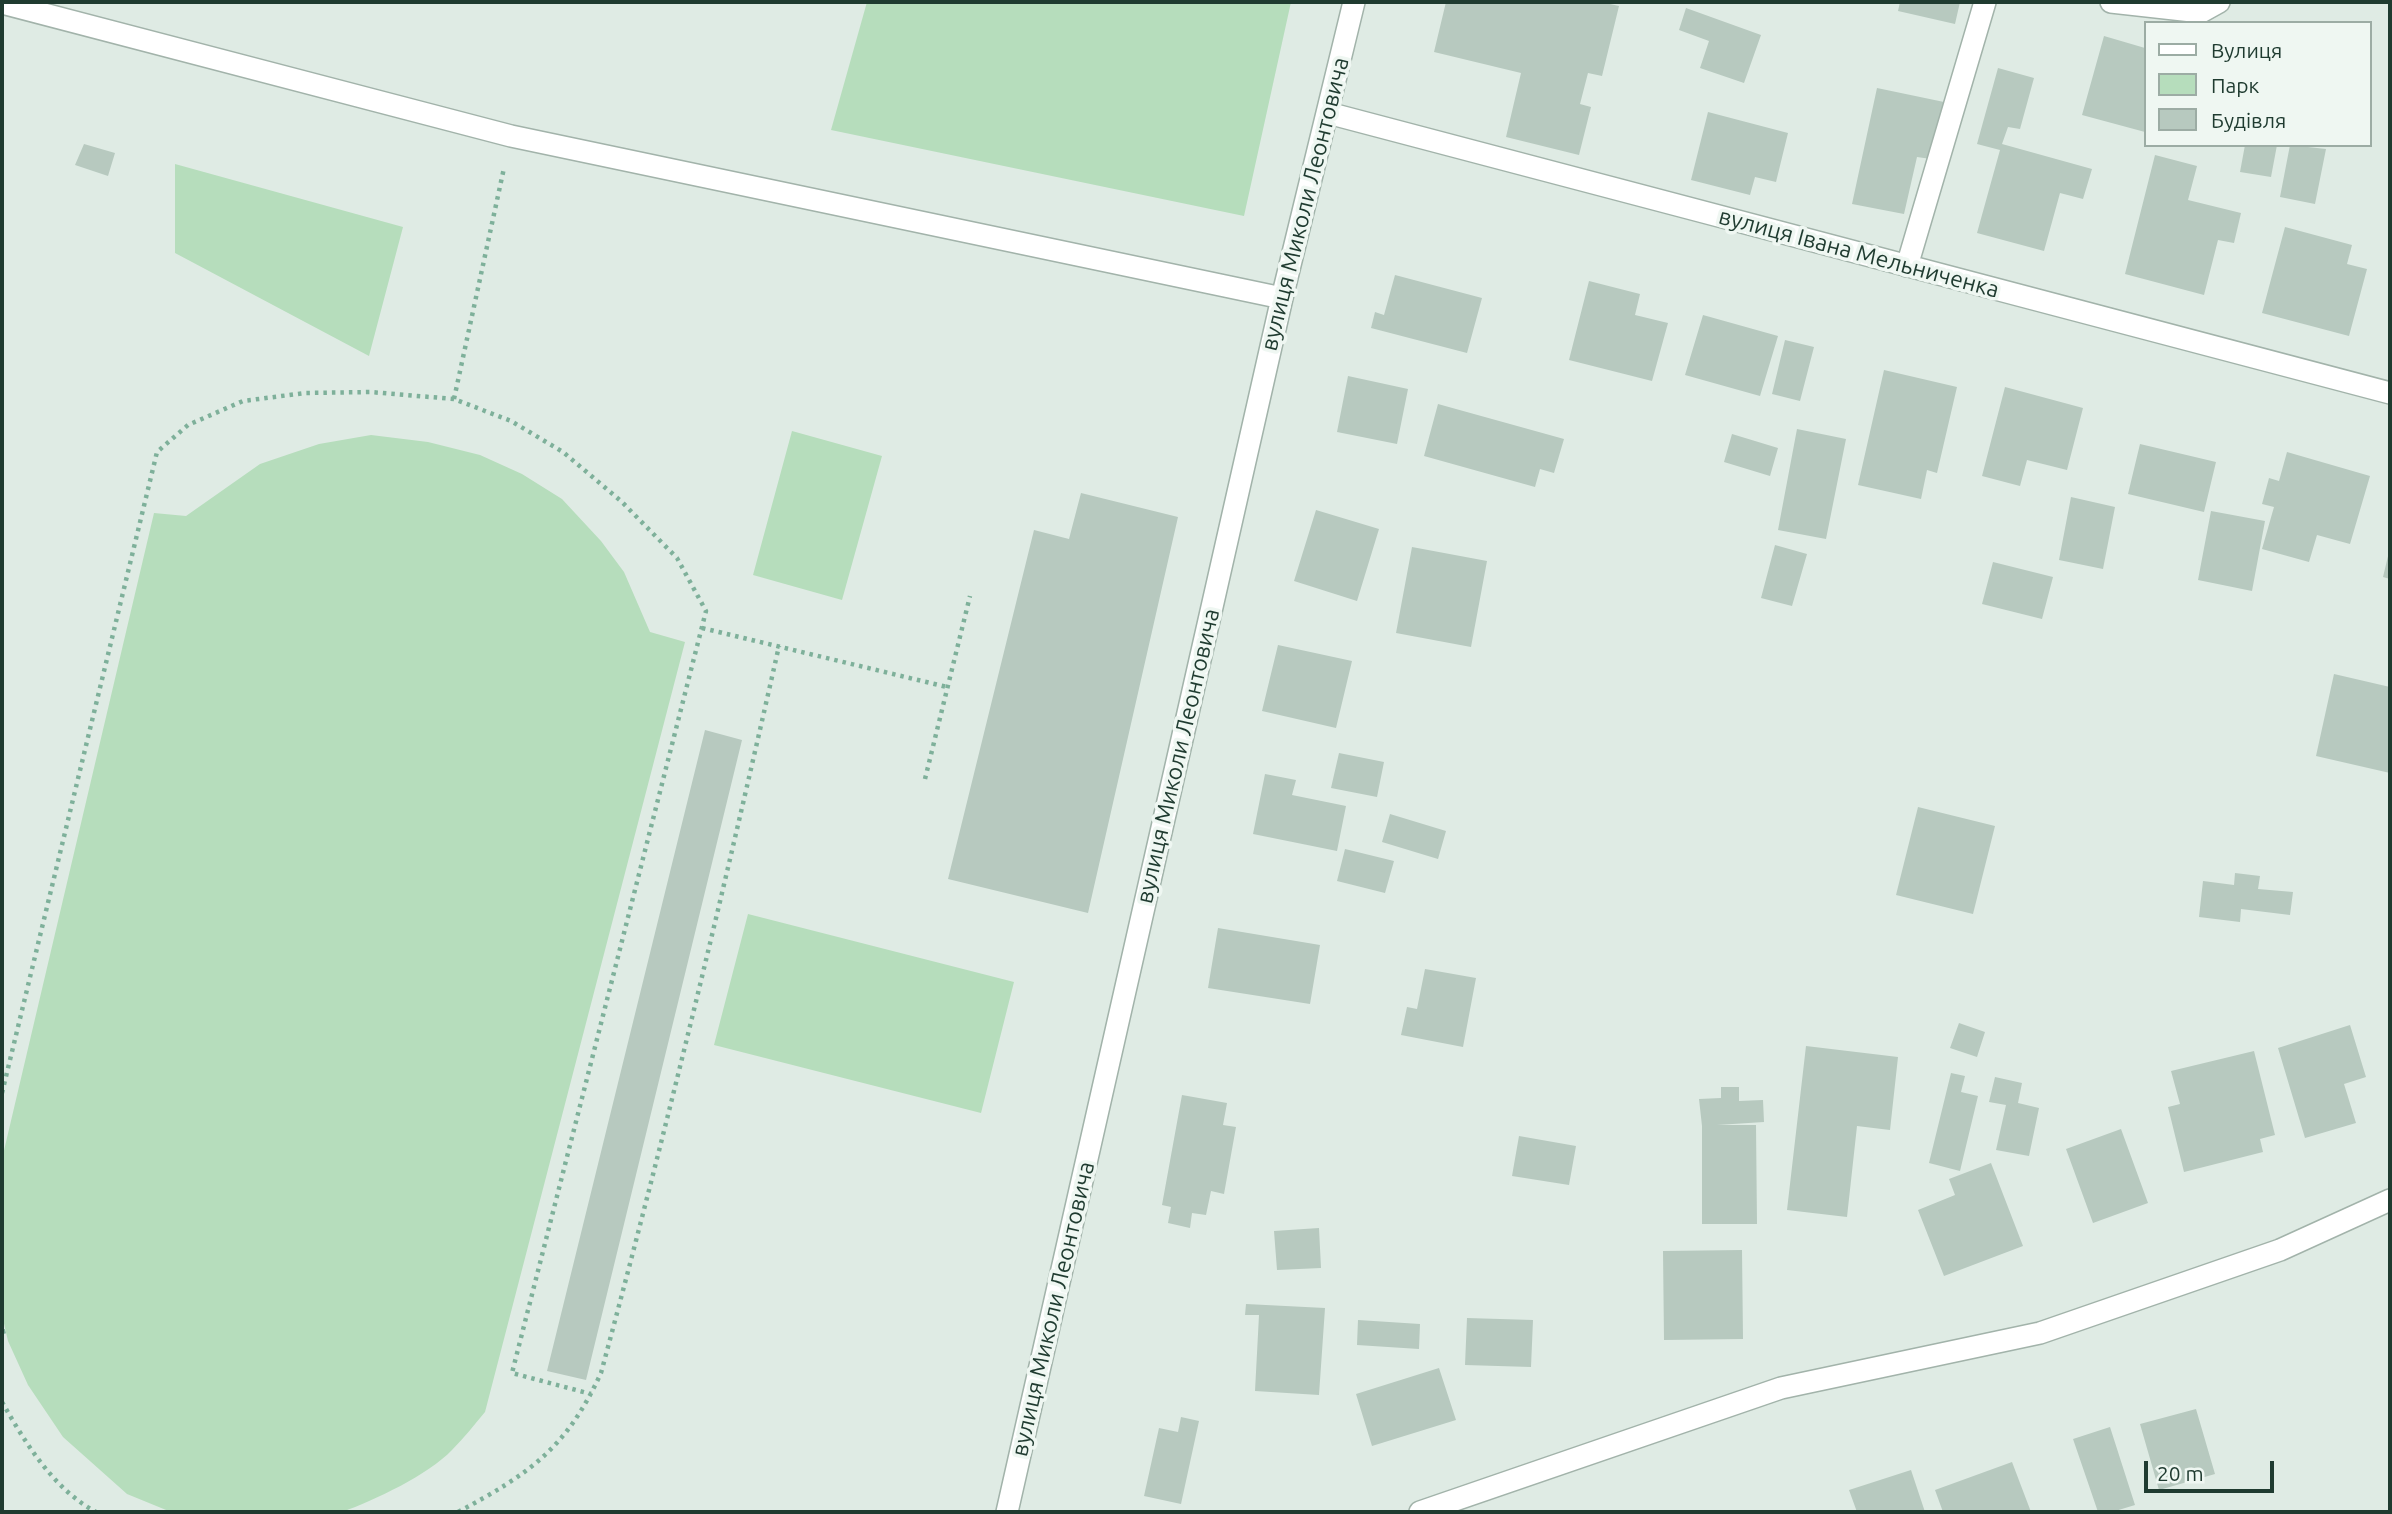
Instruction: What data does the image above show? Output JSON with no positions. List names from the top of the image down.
{
  "streets": {
    "street": ["вулиця Миколи Леонтовича", "вулиця Івана Мельниченка"]
  },
  "crossings": [
    ["вулиця Миколи Леонтовича", "вулиця Івана Мельниченка"]
  ],
  "legend": ["Вулиця", "Парк", "Будівля"],
  "scale_bar": "20 m"
}
